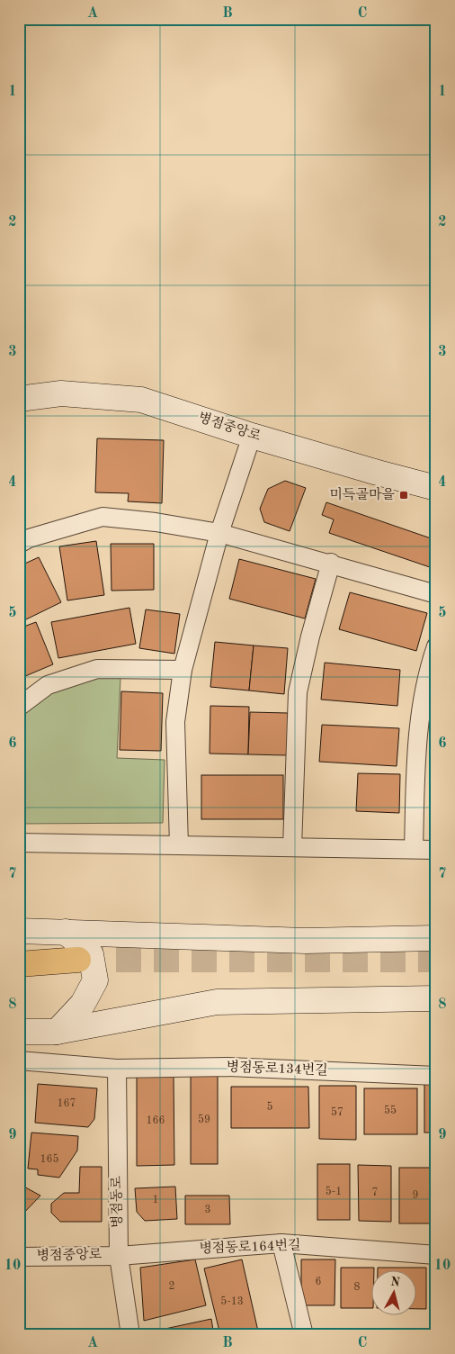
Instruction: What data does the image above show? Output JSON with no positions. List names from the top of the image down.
{
  "streets": {
    "street": [
      "병점중앙로",
      "병점동로134번길",
      "병점동로",
      "병점동로164번길"
    ]
  },
  "crossings": [
    ["병점중앙로", "병점동로"],
    ["병점중앙로", "병점동로164번길"],
    ["병점동로134번길", "병점동로"],
    ["병점동로", "병점동로164번길"]
  ],
  "places": {
    "transit": ["미득골마을"]
  },
  "house_numbers": [
    "167",
    "5",
    "55",
    "57",
    "59",
    "166",
    "165",
    "5-1",
    "7",
    "9",
    "1",
    "3",
    "6",
    "2",
    "8",
    "5-13"
  ],
  "north": "top",
  "grid": {
    "columns": ["A", "B", "C"],
    "rows": [
      "1",
      "2",
      "3",
      "4",
      "5",
      "6",
      "7",
      "8",
      "9",
      "10"
    ]
  }
}
